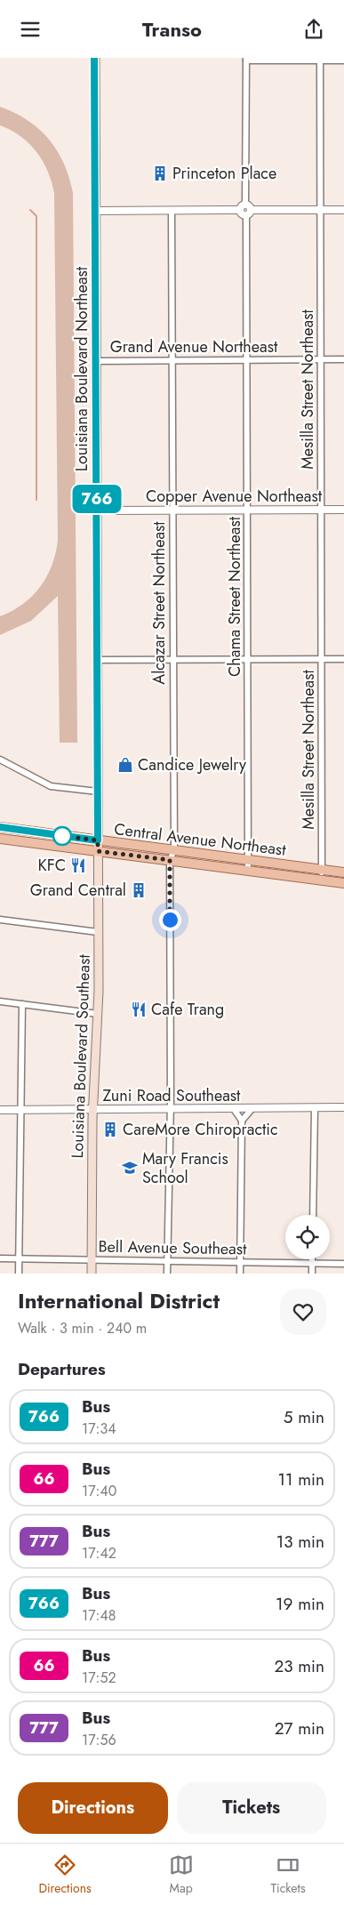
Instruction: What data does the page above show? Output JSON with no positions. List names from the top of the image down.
{
  "streets": {
    "main road": ["Louisiana Boulevard Northeast", "Central Avenue Northeast", "Louisiana Boulevard Southeast"],
    "street": [
      "Grand Avenue Northeast",
      "Mesilla Street Northeast",
      "Copper Avenue Northeast",
      "Chama Street Northeast",
      "Alcazar Street Northeast",
      "Zuni Road Southeast",
      "Bell Avenue Southeast"
    ]
  },
  "crossings": [
    ["Grand Avenue Northeast", "Louisiana Boulevard Northeast"],
    ["Grand Avenue Northeast", "Mesilla Street Northeast"],
    ["Grand Avenue Northeast", "Chama Street Northeast"],
    ["Grand Avenue Northeast", "Alcazar Street Northeast"],
    ["Louisiana Boulevard Northeast", "Copper Avenue Northeast"],
    ["Louisiana Boulevard Northeast", "Central Avenue Northeast"],
    ["Louisiana Boulevard Northeast", "Louisiana Boulevard Southeast"],
    ["Mesilla Street Northeast", "Copper Avenue Northeast"],
    ["Mesilla Street Northeast", "Central Avenue Northeast"],
    ["Copper Avenue Northeast", "Chama Street Northeast"],
    ["Copper Avenue Northeast", "Alcazar Street Northeast"],
    ["Chama Street Northeast", "Central Avenue Northeast"],
    ["Alcazar Street Northeast", "Central Avenue Northeast"],
    ["Central Avenue Northeast", "Louisiana Boulevard Southeast"],
    ["Louisiana Boulevard Southeast", "Zuni Road Southeast"],
    ["Louisiana Boulevard Southeast", "Bell Avenue Southeast"]
  ],
  "places": {
    "building": ["Princeton Place", "Grand Central", "CareMore Chiropractic"],
    "shop": ["Candice Jewelry"],
    "restaurant": ["KFC", "Cafe Trang"],
    "school or university": ["Mary Francis School"]
  },
  "lines": ["bus line 766"],
  "page": {
    "header": "Transo",
    "on_map": "766",
    "heading": [
      ["International District", "Walk · 3 min · 240 m"],
      "Departures"
    ],
    "list": [
      {
        "mark": "766",
        "name": "Bus",
        "note": "17:34",
        "value": "5 min"
      },
      {
        "mark": "66",
        "name": "Bus",
        "note": "17:40",
        "value": "11 min"
      },
      {
        "mark": "777",
        "name": "Bus",
        "note": "17:42",
        "value": "13 min"
      },
      {
        "mark": "766",
        "name": "Bus",
        "note": "17:48",
        "value": "19 min"
      },
      {
        "mark": "66",
        "name": "Bus",
        "note": "17:52",
        "value": "23 min"
      },
      {
        "mark": "777",
        "name": "Bus",
        "note": "17:56",
        "value": "27 min"
      }
    ],
    "buttons": ["Directions", "Tickets"],
    "tabs": ["Directions", "Map", "Tickets"]
  }
}
